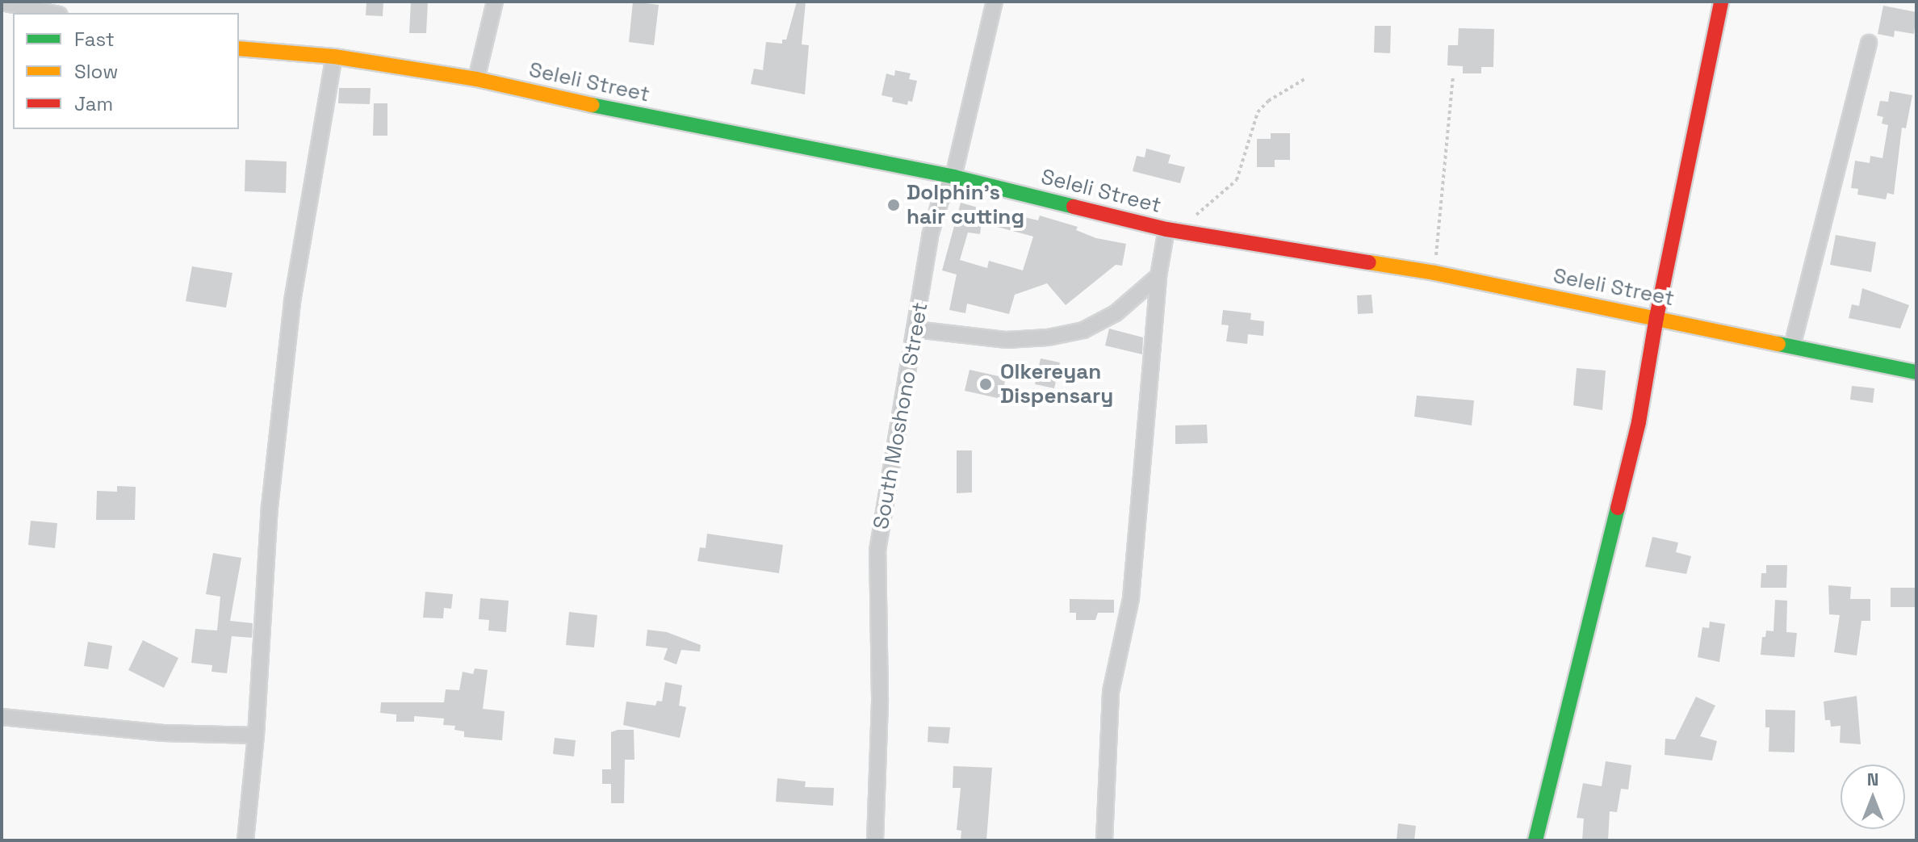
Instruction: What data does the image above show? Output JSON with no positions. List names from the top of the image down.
{
  "streets": {
    "street": ["Seleli Street", "South Moshono Street"]
  },
  "crossings": [
    ["Seleli Street", "South Moshono Street"]
  ],
  "places": ["Dolphin's hair cutting", "Olkereyan Dispensary"],
  "legend": ["Fast", "Slow", "Jam"],
  "north": "top"
}
